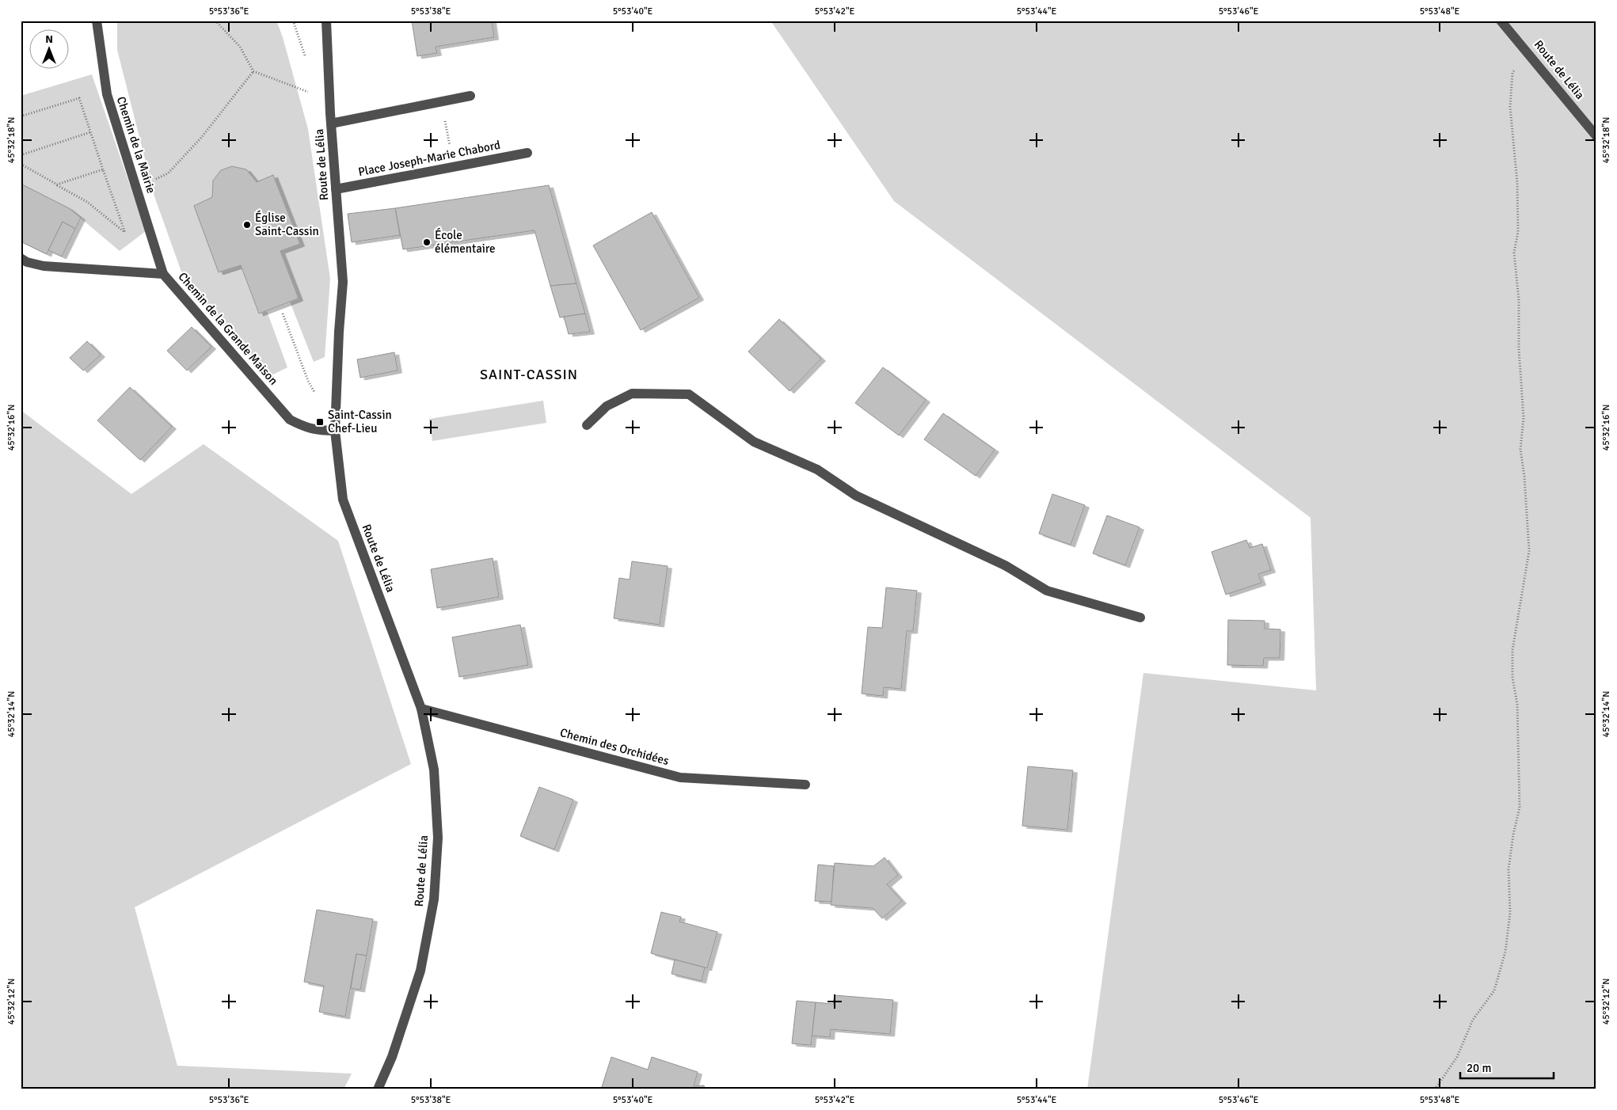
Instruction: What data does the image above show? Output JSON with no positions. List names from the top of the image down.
{
  "streets": {
    "street": [
      "Route de Lélia",
      "Chemin de la Mairie",
      "Place Joseph-Marie Chabord",
      "Chemin de la Grande Maison",
      "Chemin des Orchidées"
    ]
  },
  "crossings": [
    ["Route de Lélia", "Place Joseph-Marie Chabord"],
    ["Route de Lélia", "Chemin de la Grande Maison"],
    ["Route de Lélia", "Chemin des Orchidées"],
    ["Chemin de la Mairie", "Chemin de la Grande Maison"]
  ],
  "districts": ["SAINT-CASSIN"],
  "places": {
    "other": ["Église Saint-Cassin", "École élémentaire"],
    "transit": ["Saint-Cassin Chef-Lieu"]
  },
  "scale_bar": "20 m",
  "north": "top",
  "coordinates": [
    "5°53'36\"E",
    "5°53'38\"E",
    "5°53'40\"E",
    "5°53'42\"E",
    "5°53'44\"E",
    "5°53'46\"E",
    "5°53'48\"E",
    "45°32'18\"N",
    "45°32'16\"N",
    "45°32'14\"N",
    "45°32'12\"N"
  ]
}
